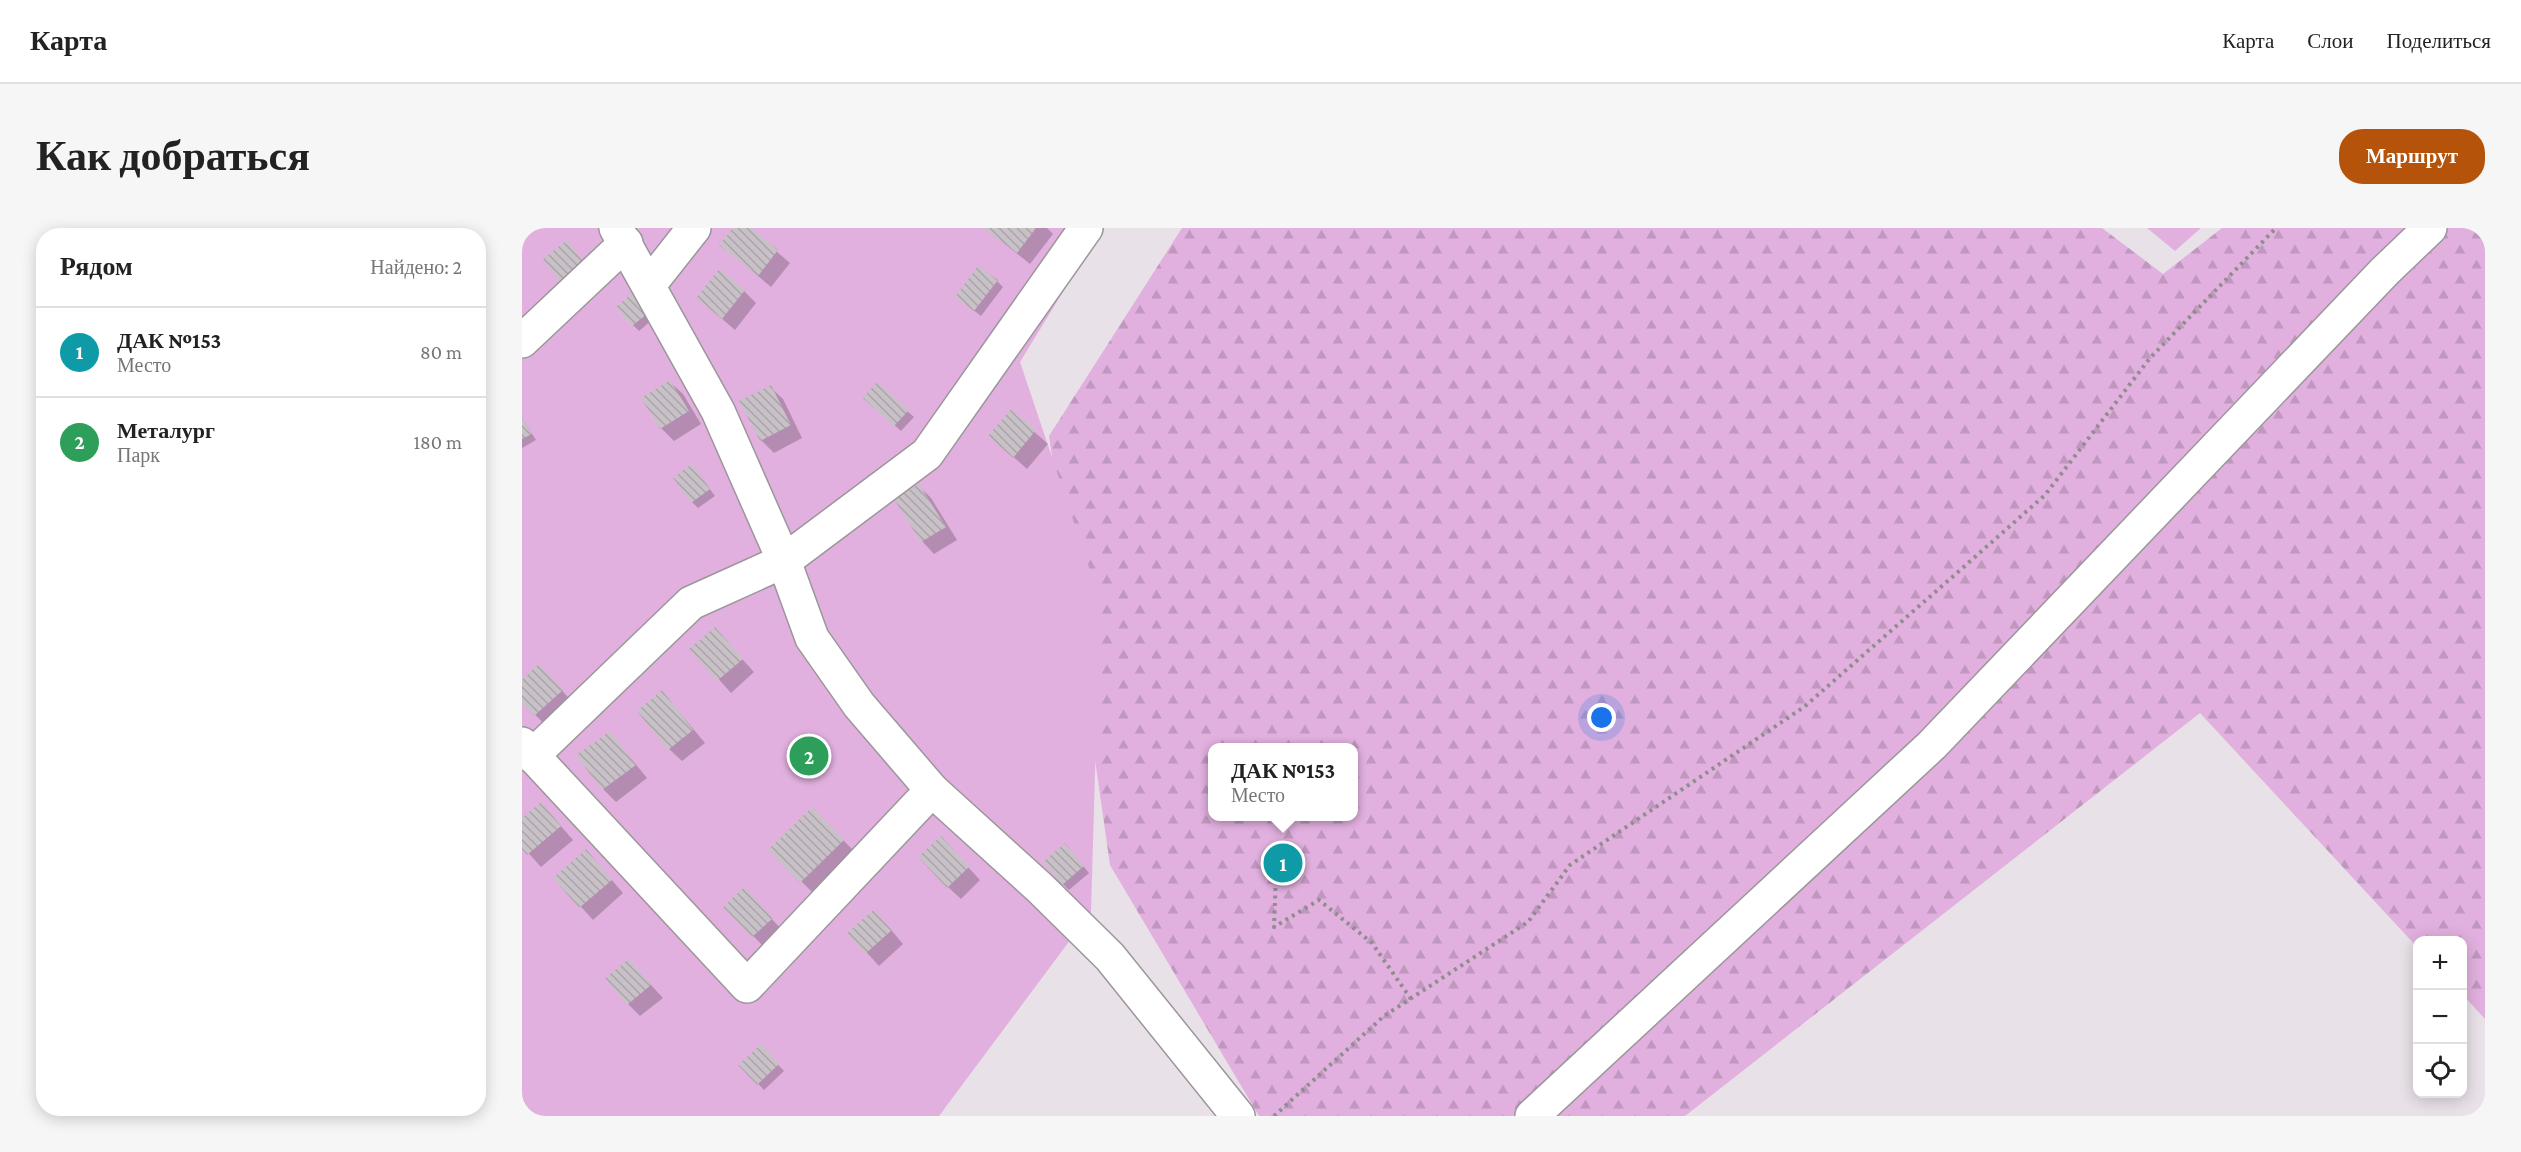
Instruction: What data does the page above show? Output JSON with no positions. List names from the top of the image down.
{
  "page": {
    "header": "Карта",
    "nav": ["Карта", "Слои", "Поделиться"],
    "buttons": "Маршрут",
    "title": "Как добраться",
    "heading": ["Рядом", "Найдено: 2"],
    "list": [
      {
        "mark": "1",
        "name": "ДАК №153",
        "note": "Место",
        "value": "80 m"
      },
      {
        "mark": "2",
        "name": "Металург",
        "note": "Парк",
        "value": "180 m"
      }
    ],
    "pins": ["2", "1"],
    "popup": ["ДАК №153", "Место"],
    "map_buttons": ["+", "−"]
  }
}
